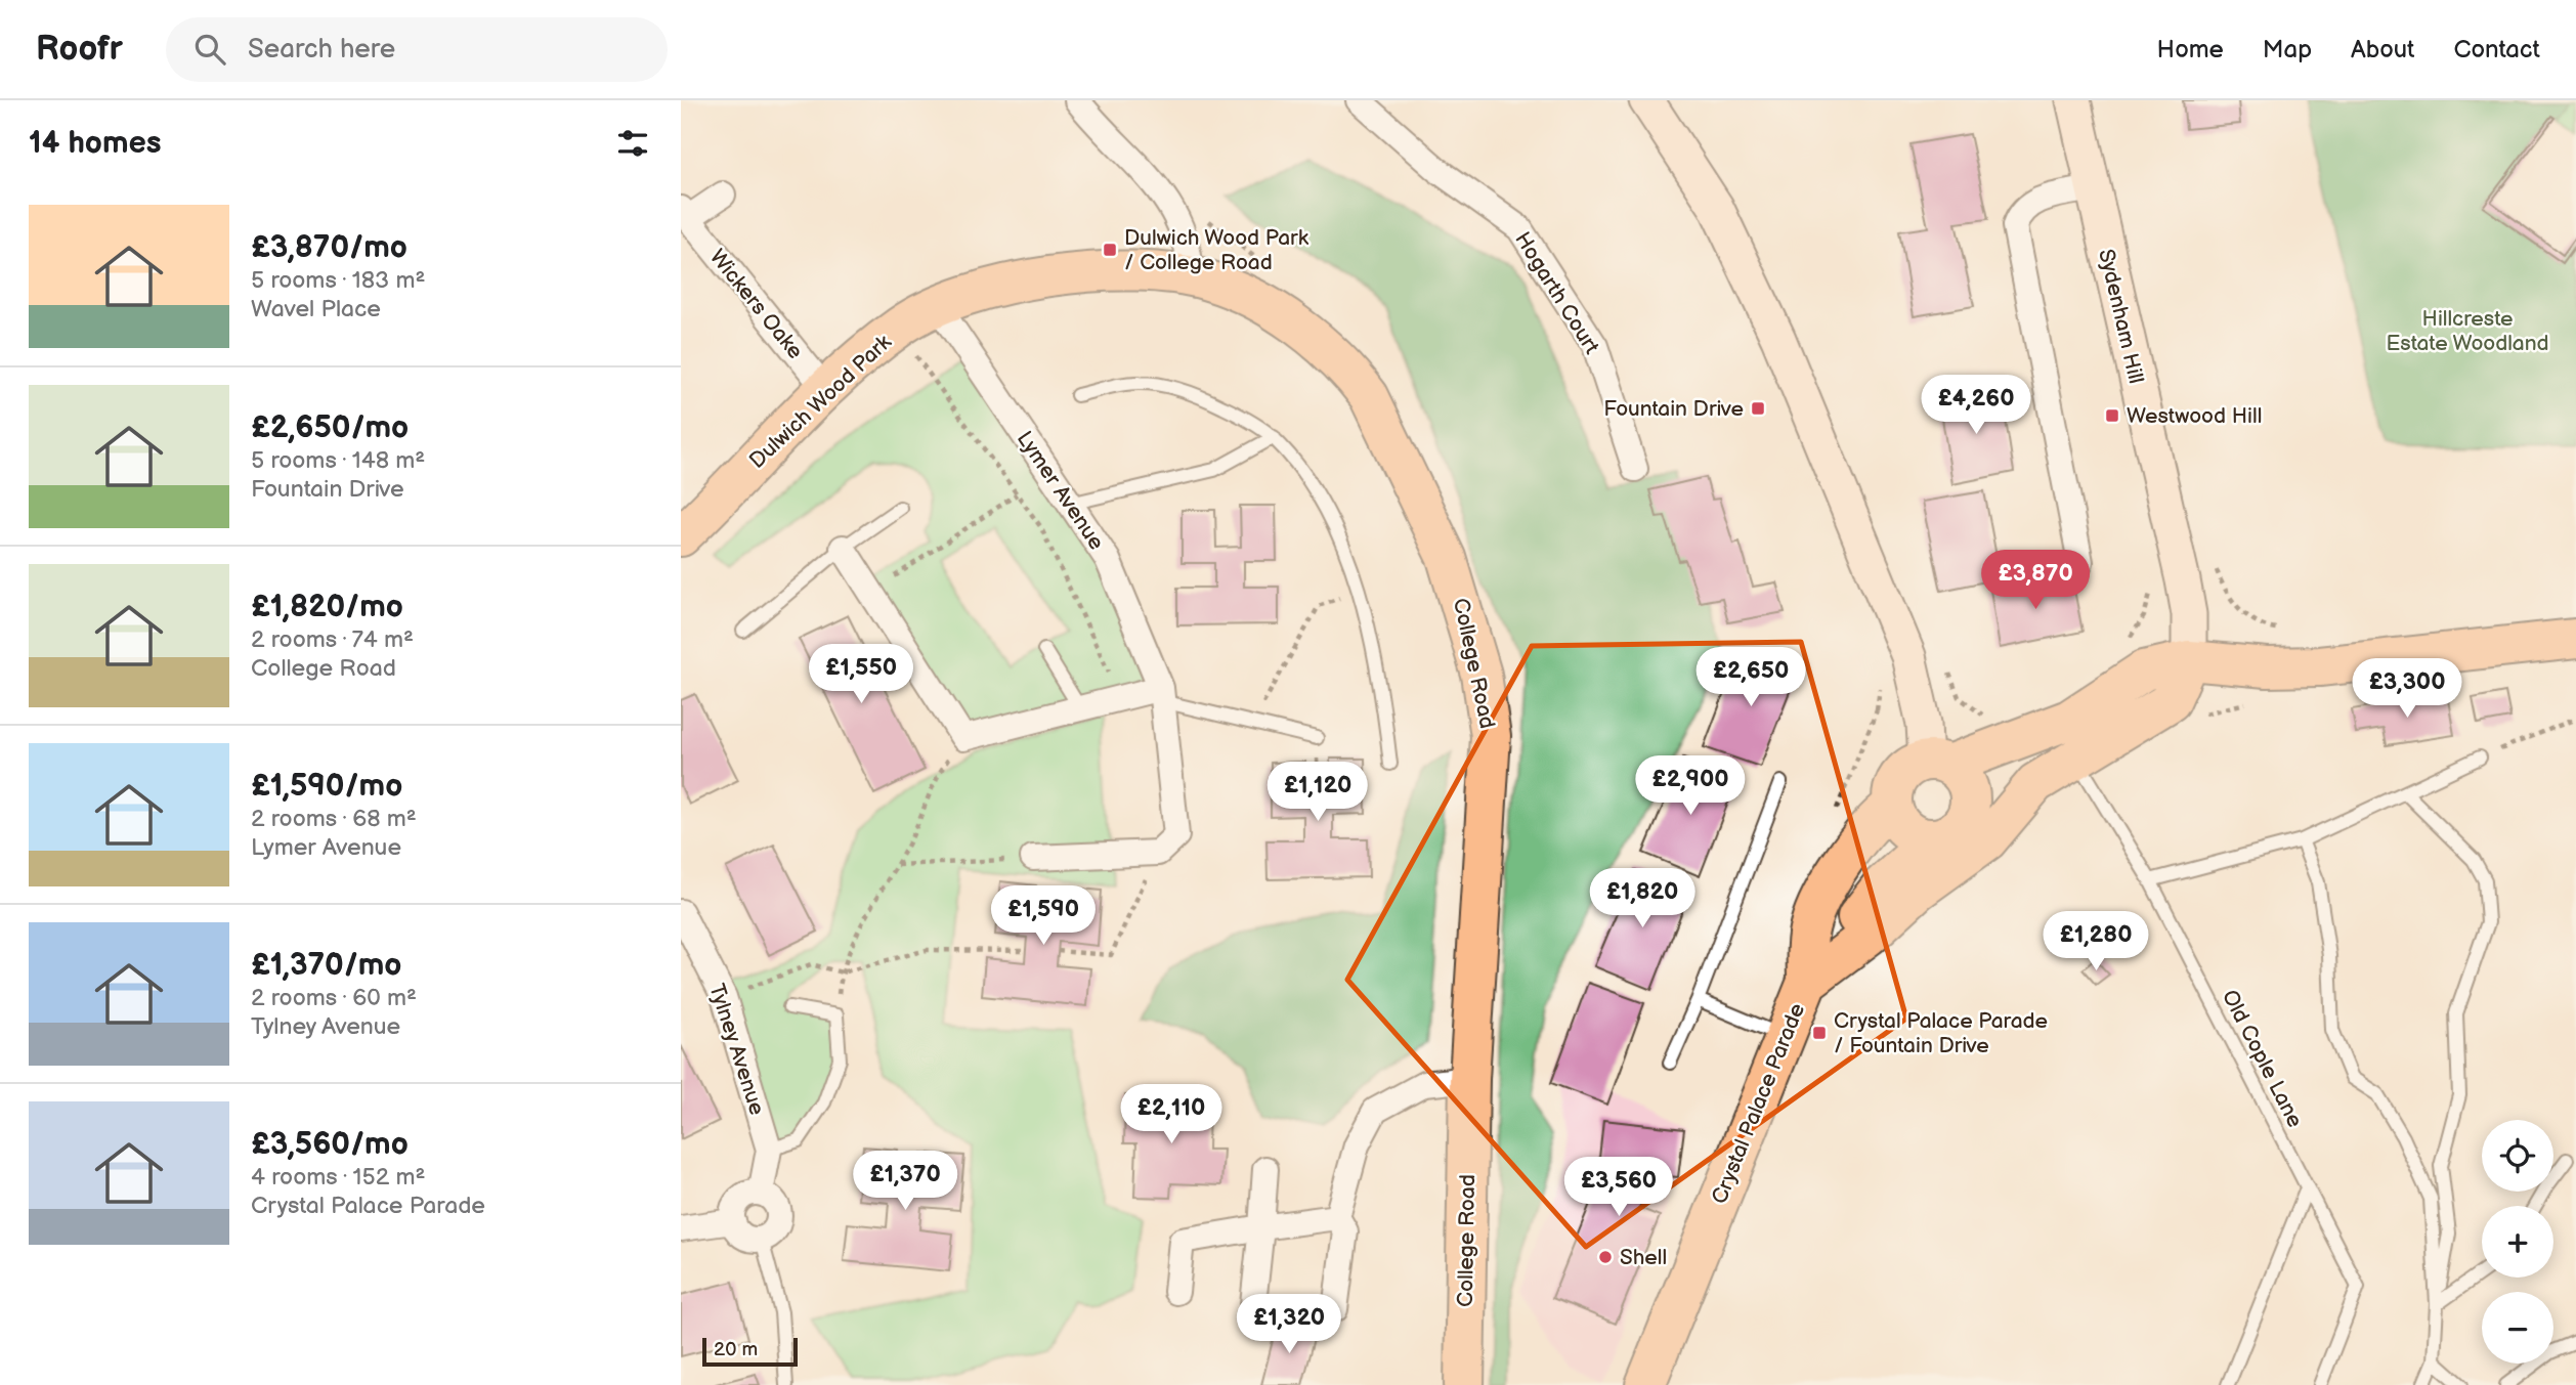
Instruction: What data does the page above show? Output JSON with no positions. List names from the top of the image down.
{
  "streets": {
    "main road": ["Dulwich Wood Park", "College Road", "Crystal Palace Parade"],
    "street": [
      "Hogarth Court",
      "Wickers Oake",
      "Sydenham Hill",
      "Lymer Avenue",
      "Tylney Avenue"
    ],
    "lane": ["Old Cople Lane"]
  },
  "crossings": [
    ["Wickers Oake", "Dulwich Wood Park"],
    ["Dulwich Wood Park", "Lymer Avenue"],
    ["Dulwich Wood Park", "College Road"]
  ],
  "parks": ["Hillcreste Estate Woodland"],
  "places": {
    "transit": [
      "Dulwich Wood Park / College Road",
      "Fountain Drive",
      "Westwood Hill",
      "Crystal Palace Parade / Fountain Drive"
    ],
    "other": ["Shell"]
  },
  "scale_bar": "20 m",
  "page": {
    "header": "Roofr",
    "search": "Search here",
    "nav": [
      "Home",
      "Map",
      "About",
      "Contact"
    ],
    "heading": "14 homes",
    "list": [
      {
        "name": "£3,870/mo",
        "note": "5 rooms · 183 m² · Wavel Place"
      },
      {
        "name": "£2,650/mo",
        "note": "5 rooms · 148 m² · Fountain Drive"
      },
      {
        "name": "£1,820/mo",
        "note": "2 rooms · 74 m² · College Road"
      },
      {
        "name": "£1,590/mo",
        "note": "2 rooms · 68 m² · Lymer Avenue"
      },
      {
        "name": "£1,370/mo",
        "note": "2 rooms · 60 m² · Tylney Avenue"
      },
      {
        "name": "£3,560/mo",
        "note": "4 rooms · 152 m² · Crystal Palace Parade"
      }
    ],
    "price": [
      "£4,260",
      "£3,870",
      "£1,550",
      "£2,650",
      "£3,300",
      "£2,900",
      "£1,120",
      "£1,820",
      "£1,590",
      "£1,280",
      "£2,110",
      "£1,370",
      "£3,560",
      "£1,320"
    ],
    "map_buttons": ["+", "−"],
    "scale": "20 m"
  }
}
